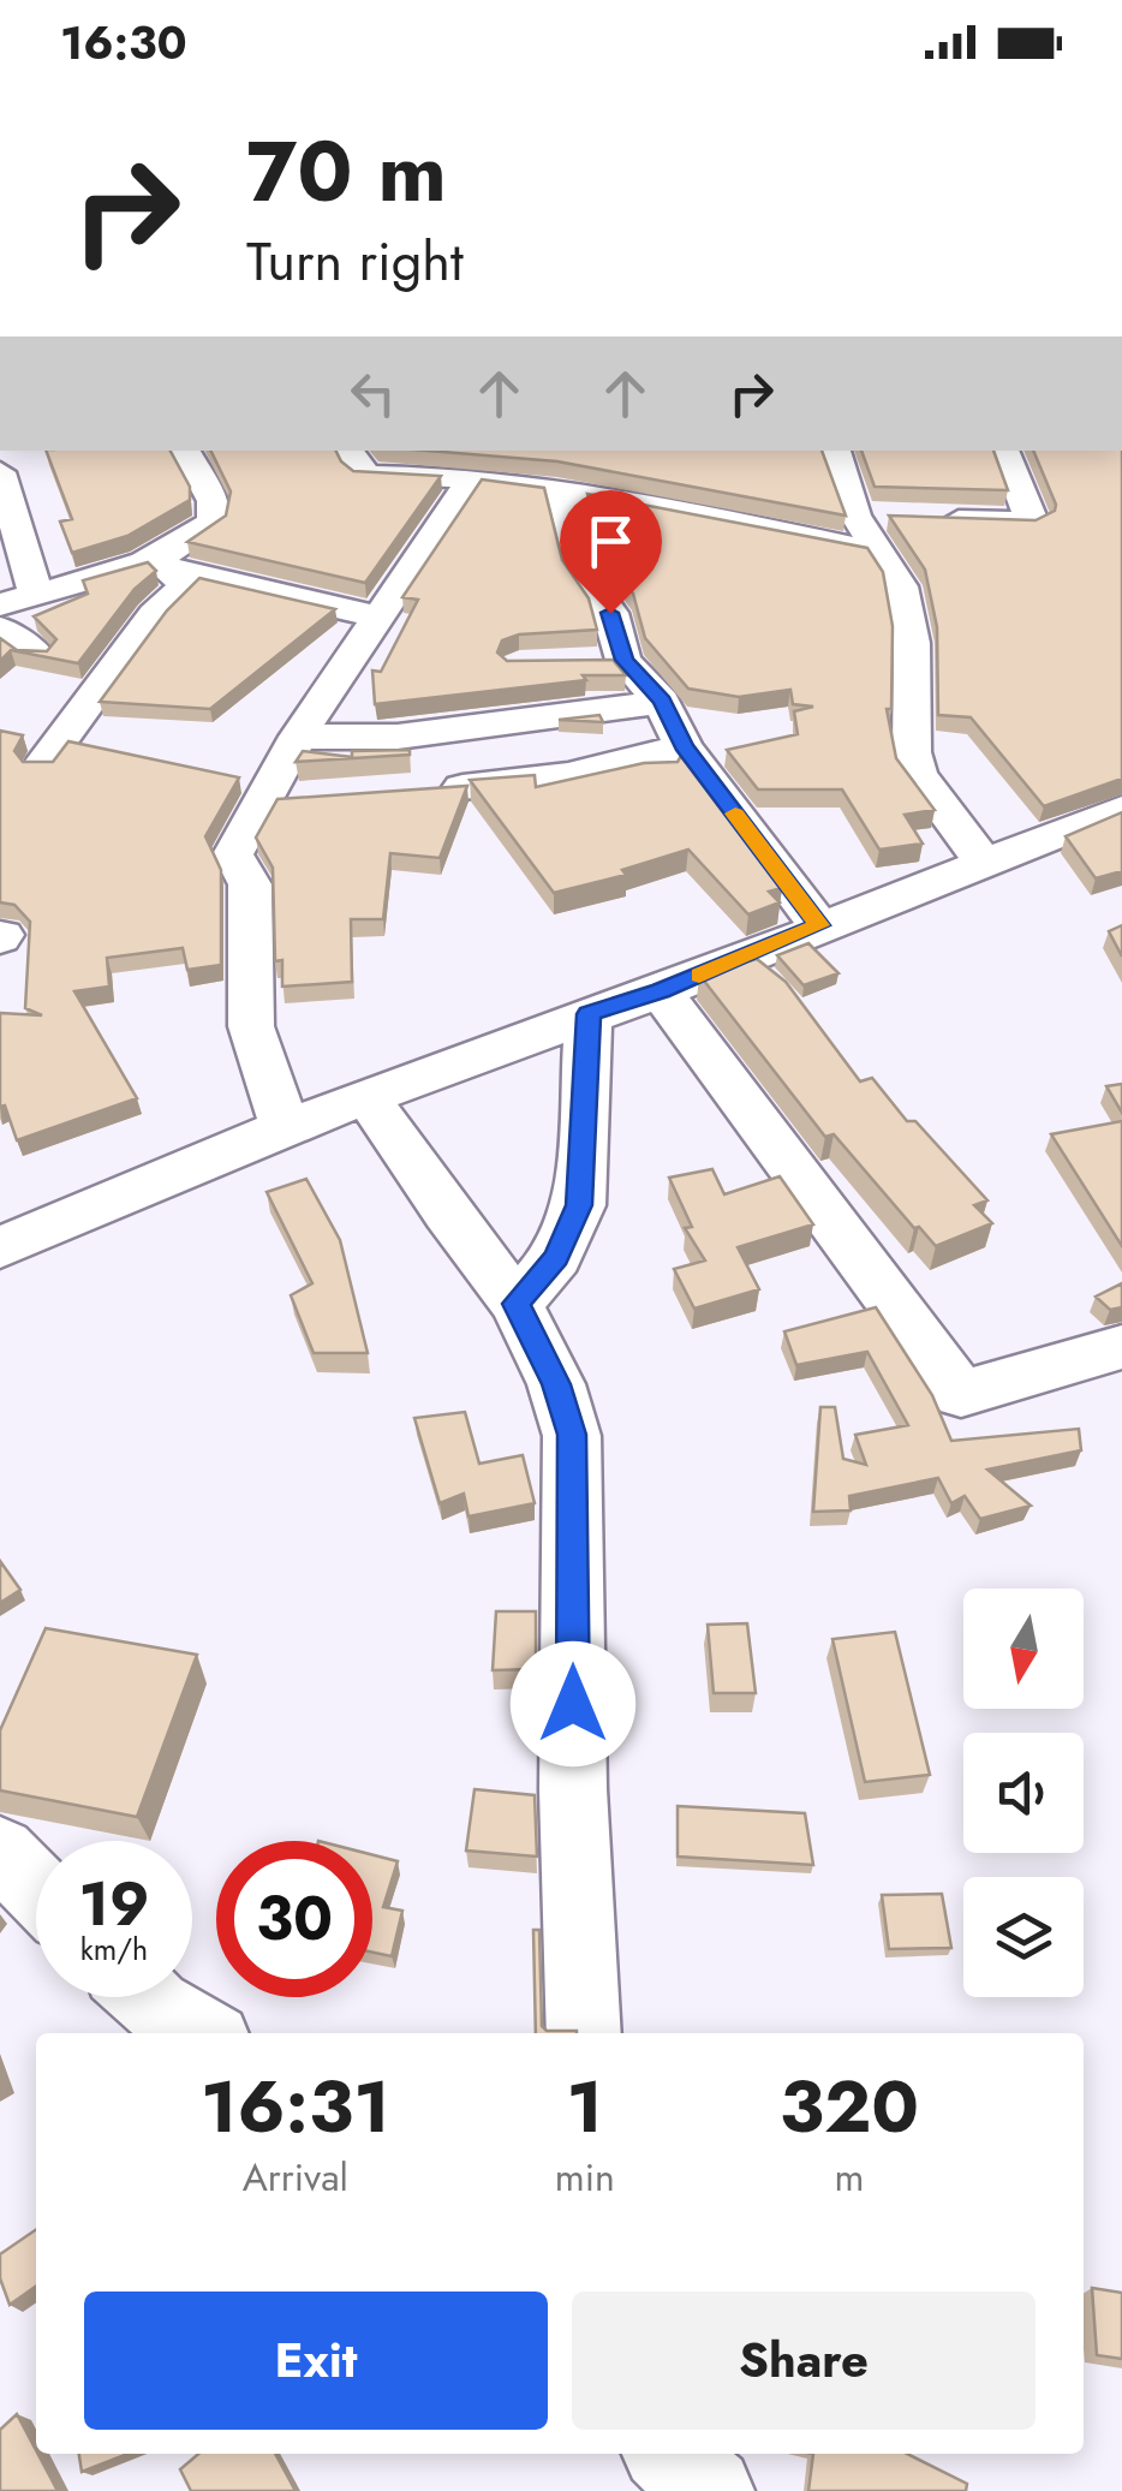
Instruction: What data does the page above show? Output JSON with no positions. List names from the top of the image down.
{
  "north": "bottom",
  "page": {
    "status": "16:30",
    "turn": ["70 m", "Turn right"],
    "speed": "19 km/h",
    "limit": "30",
    "eta": [
      "16:31",
      "Arrival",
      "1",
      "min",
      "320",
      "m"
    ],
    "buttons": ["Exit", "Share"]
  }
}
